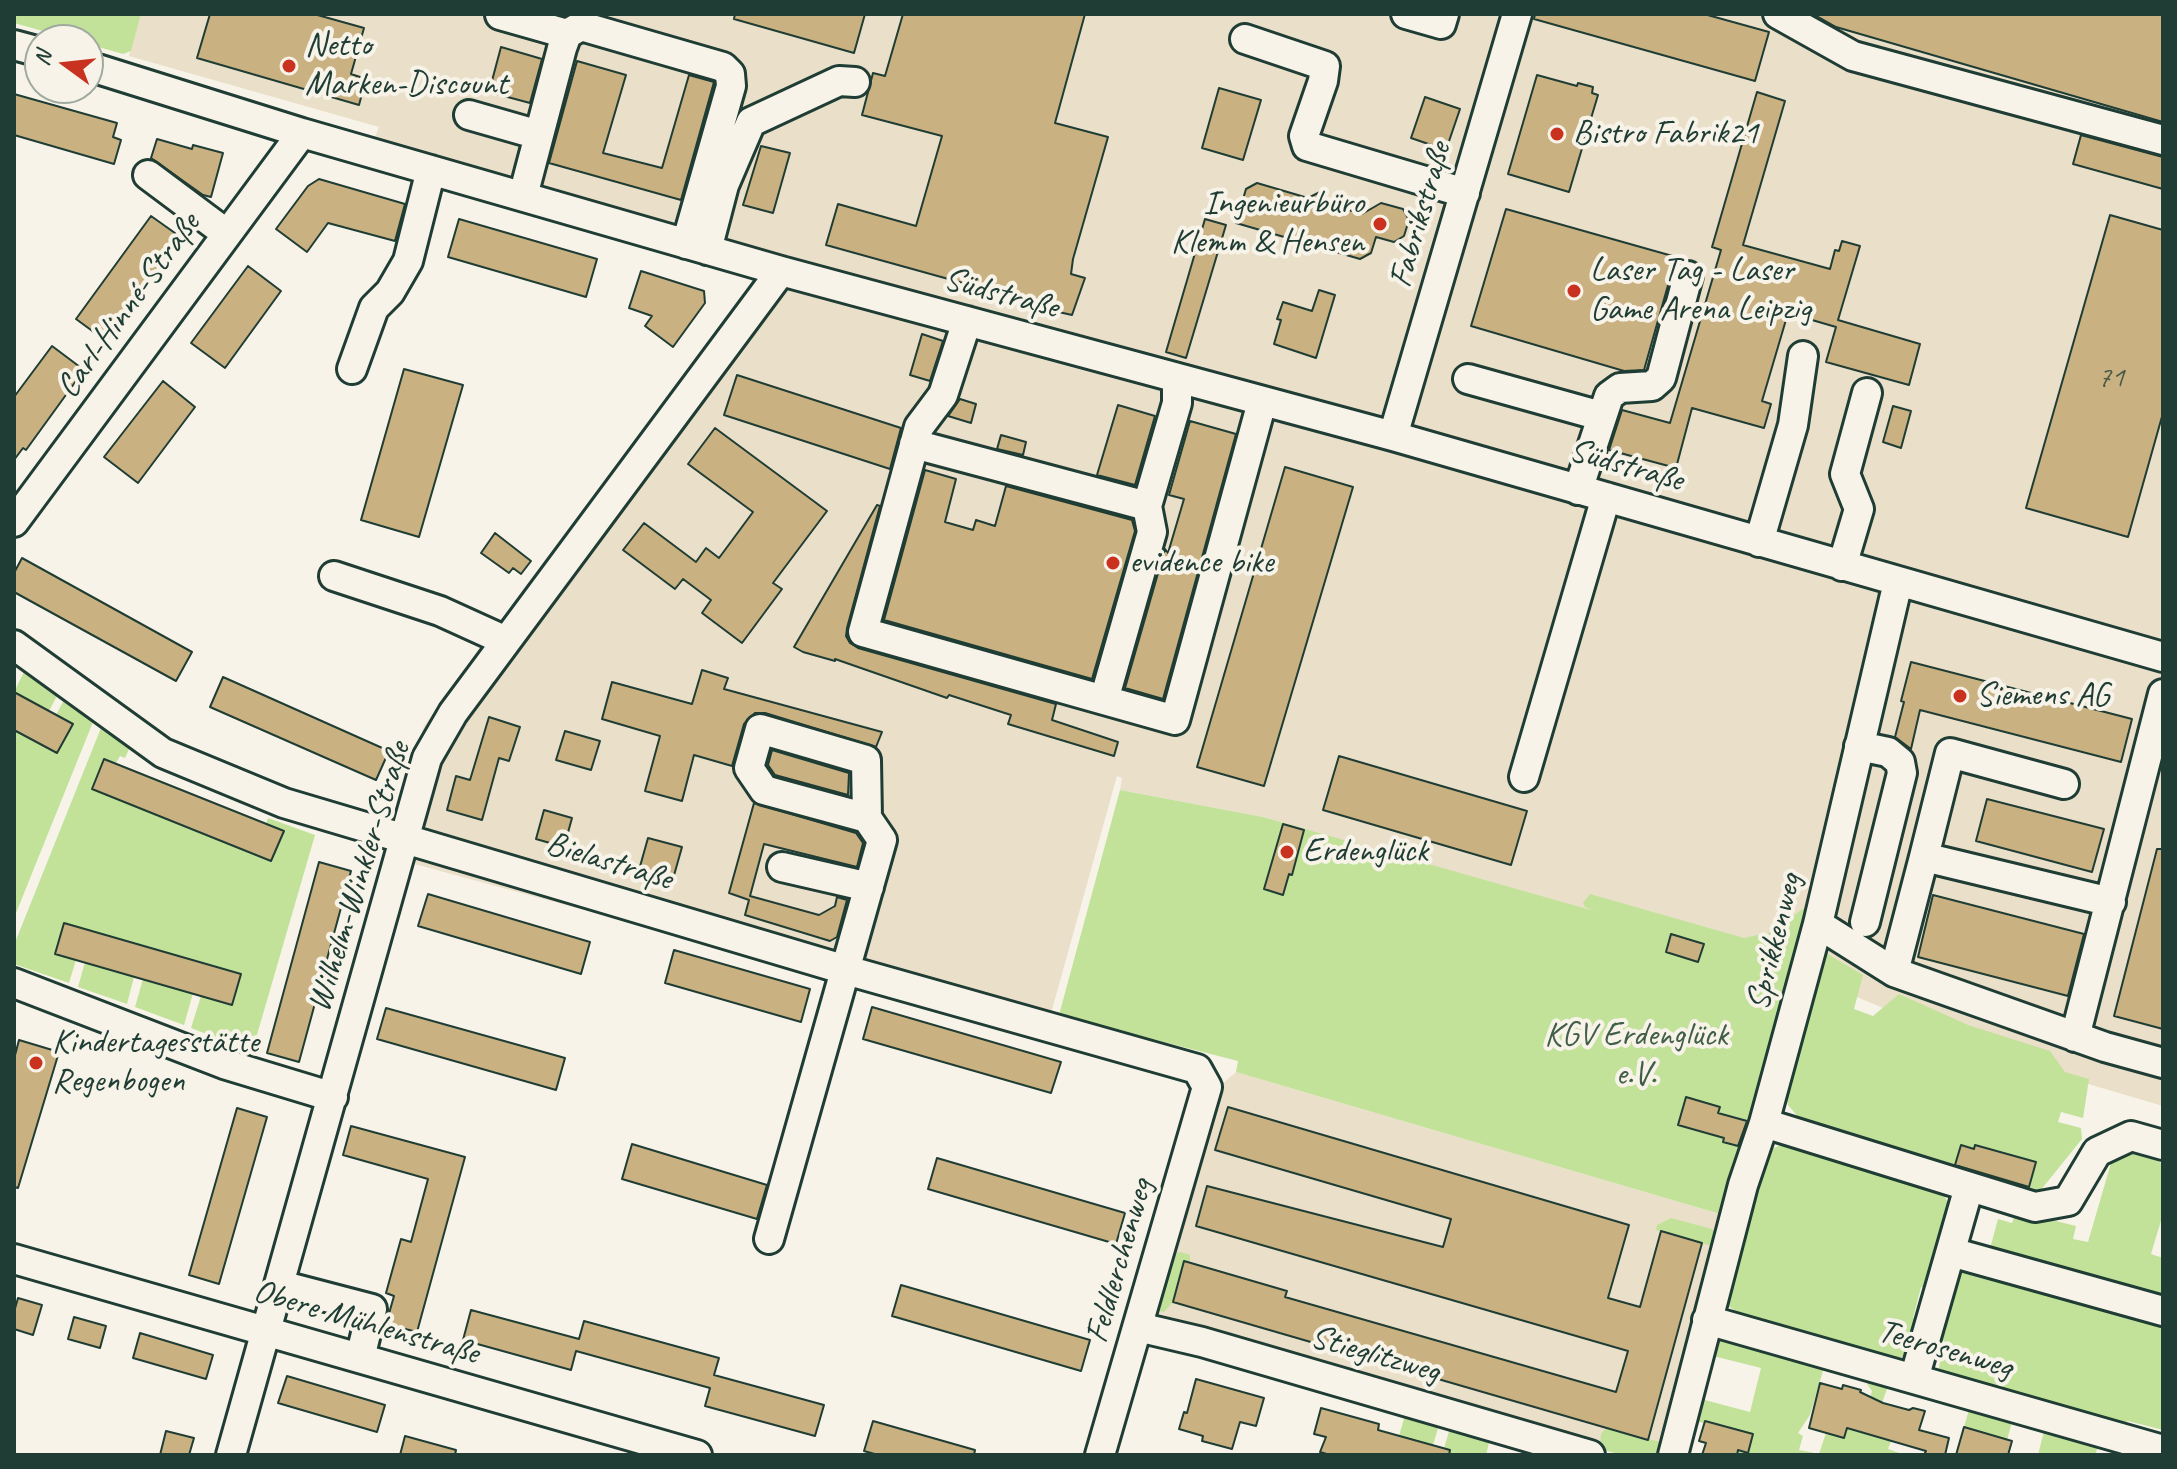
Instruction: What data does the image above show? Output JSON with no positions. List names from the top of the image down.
{
  "streets": {
    "street": [
      "Fabrikstraße",
      "Südstraße",
      "Carl-Hinné-Straße",
      "Bielastraße",
      "Wilhelm-Winkler-Straße",
      "Sprikkenweg",
      "Feldlerchenweg",
      "Obere Mühlenstraße",
      "Teerosenweg",
      "Stieglitzweg"
    ]
  },
  "crossings": [
    ["Fabrikstraße", "Südstraße"],
    ["Südstraße", "Carl-Hinné-Straße"],
    ["Südstraße", "Wilhelm-Winkler-Straße"],
    ["Südstraße", "Sprikkenweg"],
    ["Bielastraße", "Wilhelm-Winkler-Straße"],
    ["Bielastraße", "Feldlerchenweg"],
    ["Wilhelm-Winkler-Straße", "Obere Mühlenstraße"],
    ["Sprikkenweg", "Teerosenweg"],
    ["Feldlerchenweg", "Stieglitzweg"]
  ],
  "parks": ["KGV Erdenglück e.V."],
  "places": [
    "Netto Marken-Discount",
    "Bistro Fabrik21",
    "Ingenieurbüro Klemm & Hensen",
    "Laser Tag - Laser Game Arena Leipzig",
    "evidence bike",
    "Siemens AG",
    "Erdenglück",
    "Kindertagesstätte Regenbogen"
  ],
  "house_numbers": ["71"],
  "north": "left"
}
